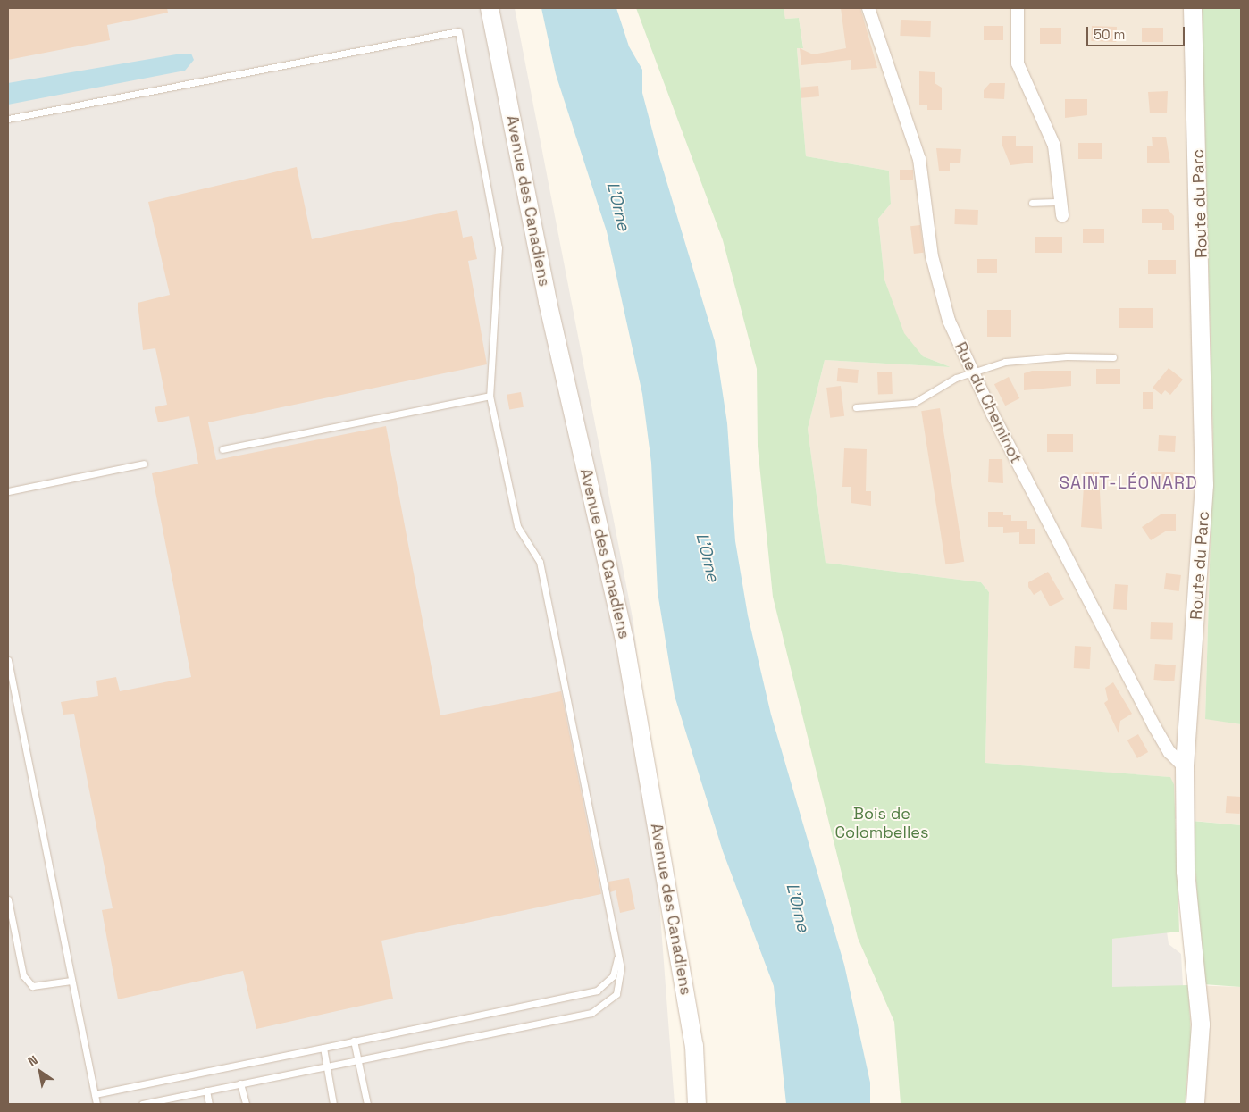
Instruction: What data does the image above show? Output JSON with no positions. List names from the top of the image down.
{
  "streets": {
    "street": ["Avenue des Canadiens", "Route du Parc", "Rue du Cheminot"]
  },
  "crossings": [
    ["Route du Parc", "Rue du Cheminot"]
  ],
  "districts": ["SAINT-LÉONARD"],
  "water": ["L'Orne"],
  "parks": ["Bois de Colombelles"],
  "scale_bar": "50 m",
  "north": "top left"
}
